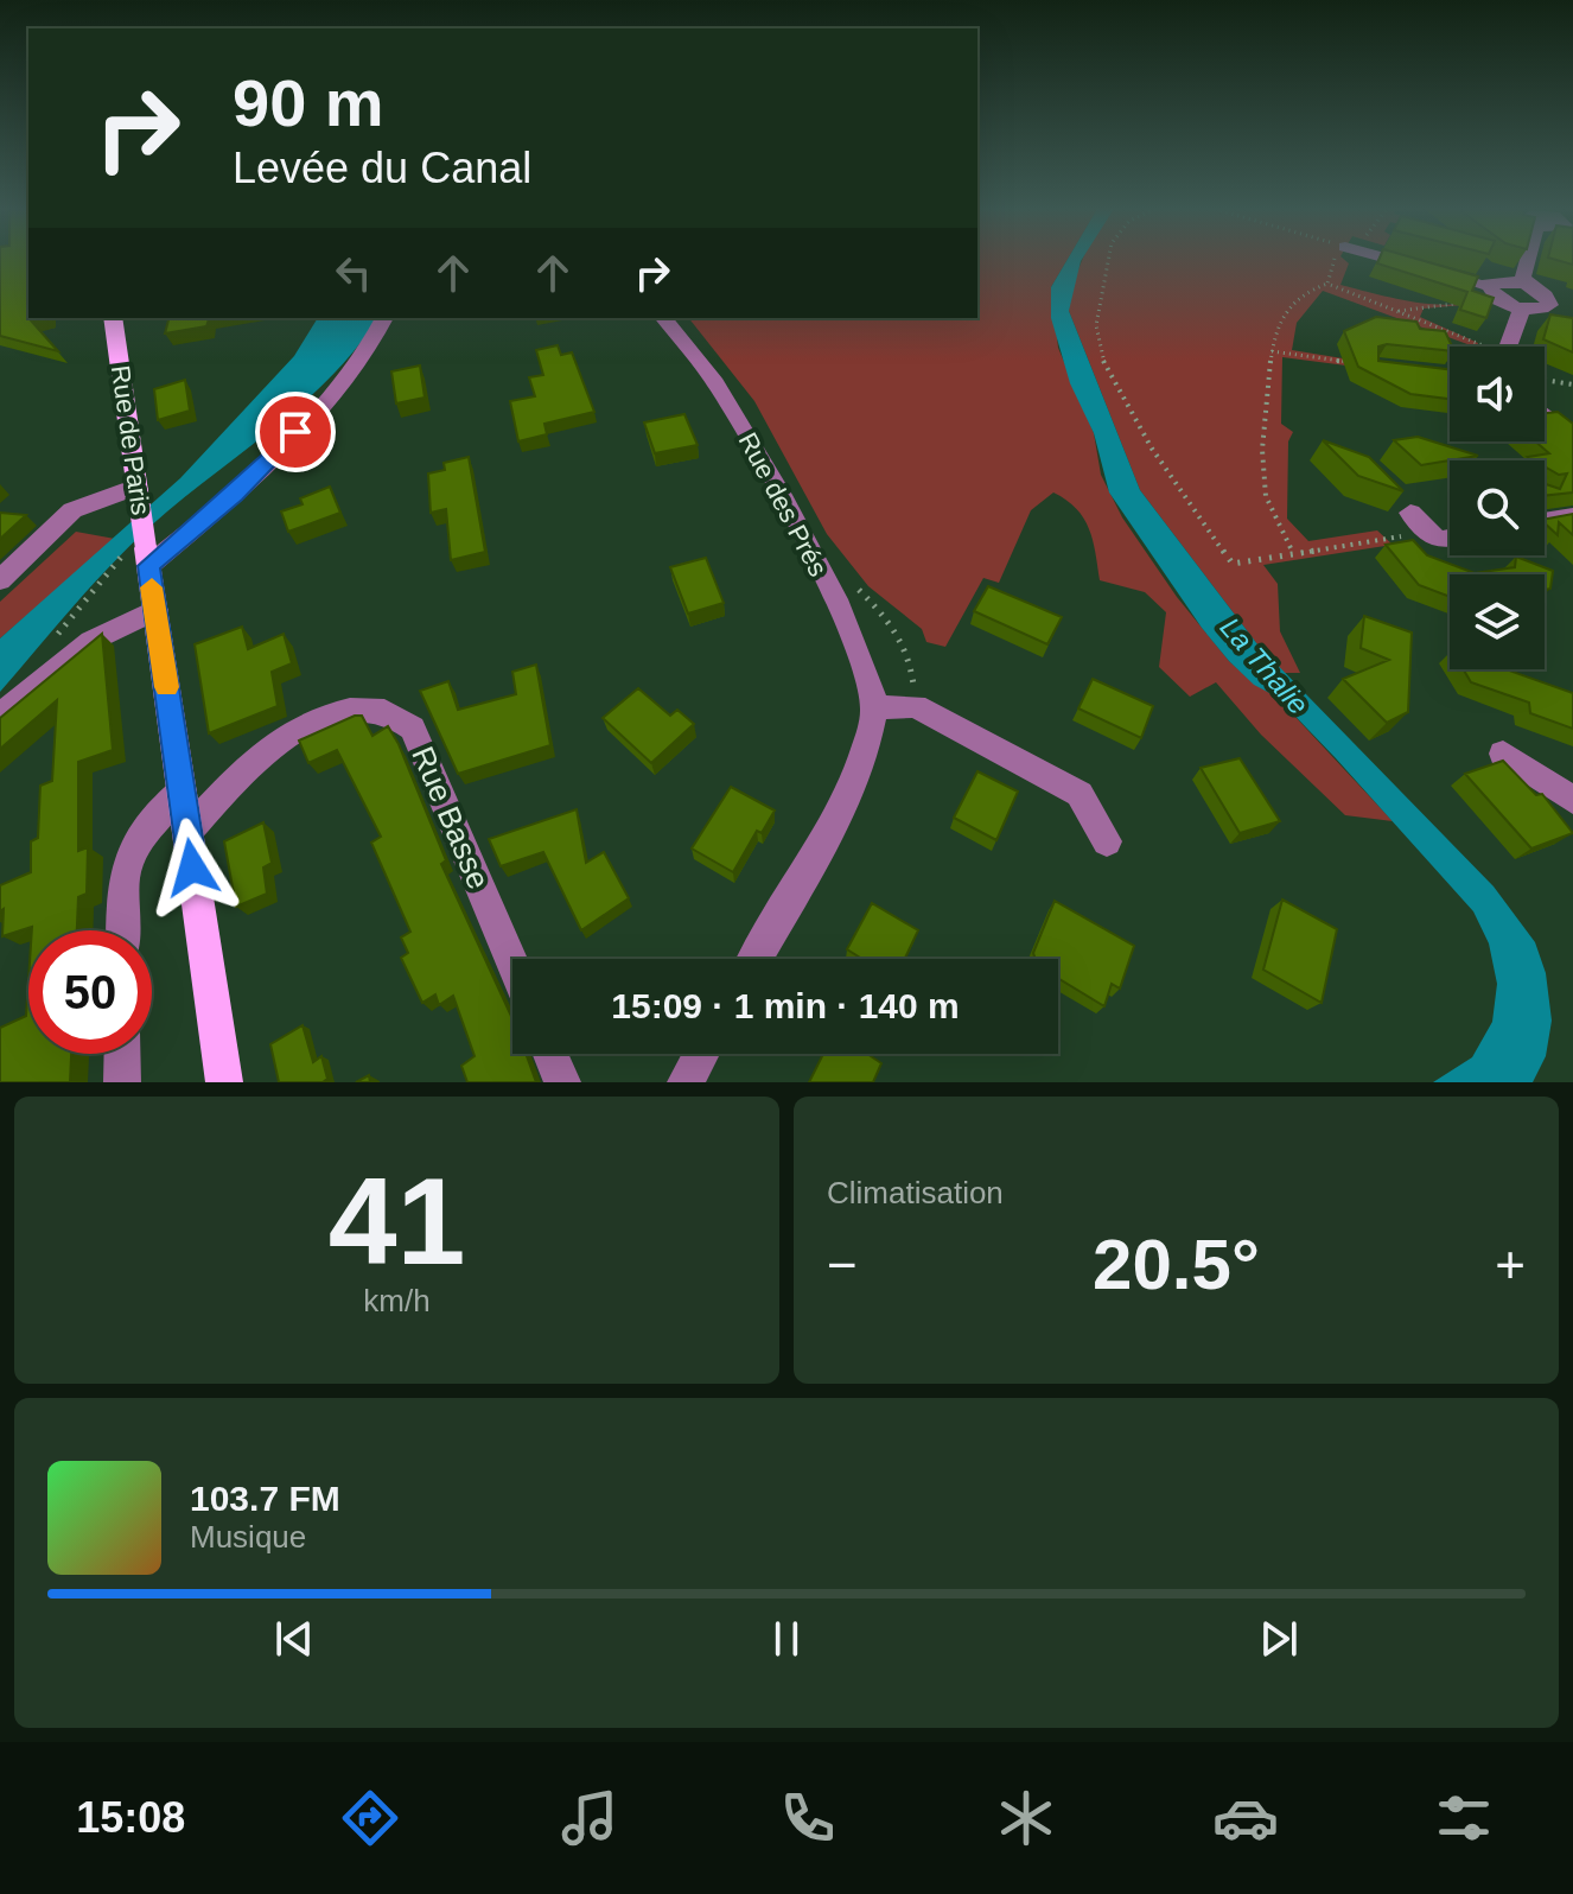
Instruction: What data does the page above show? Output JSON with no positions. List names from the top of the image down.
{
  "streets": {
    "main road": ["Rue de Paris"],
    "street": ["Rue des Prés", "Rue Basse"]
  },
  "crossings": [
    ["Rue de Paris", "Rue Basse"]
  ],
  "water": ["La Thalie"],
  "page": {
    "turn": ["90 m", "Levée du Canal"],
    "limit": "50",
    "trip": "15:09 · 1 min · 140 m",
    "tile": [
      ["41", "km/h"],
      "Climatisation"
    ],
    "heat": ["−", "20.5°", "+"],
    "song": ["103.7 FM", "Musique"],
    "tabs": "15:08"
  }
}
